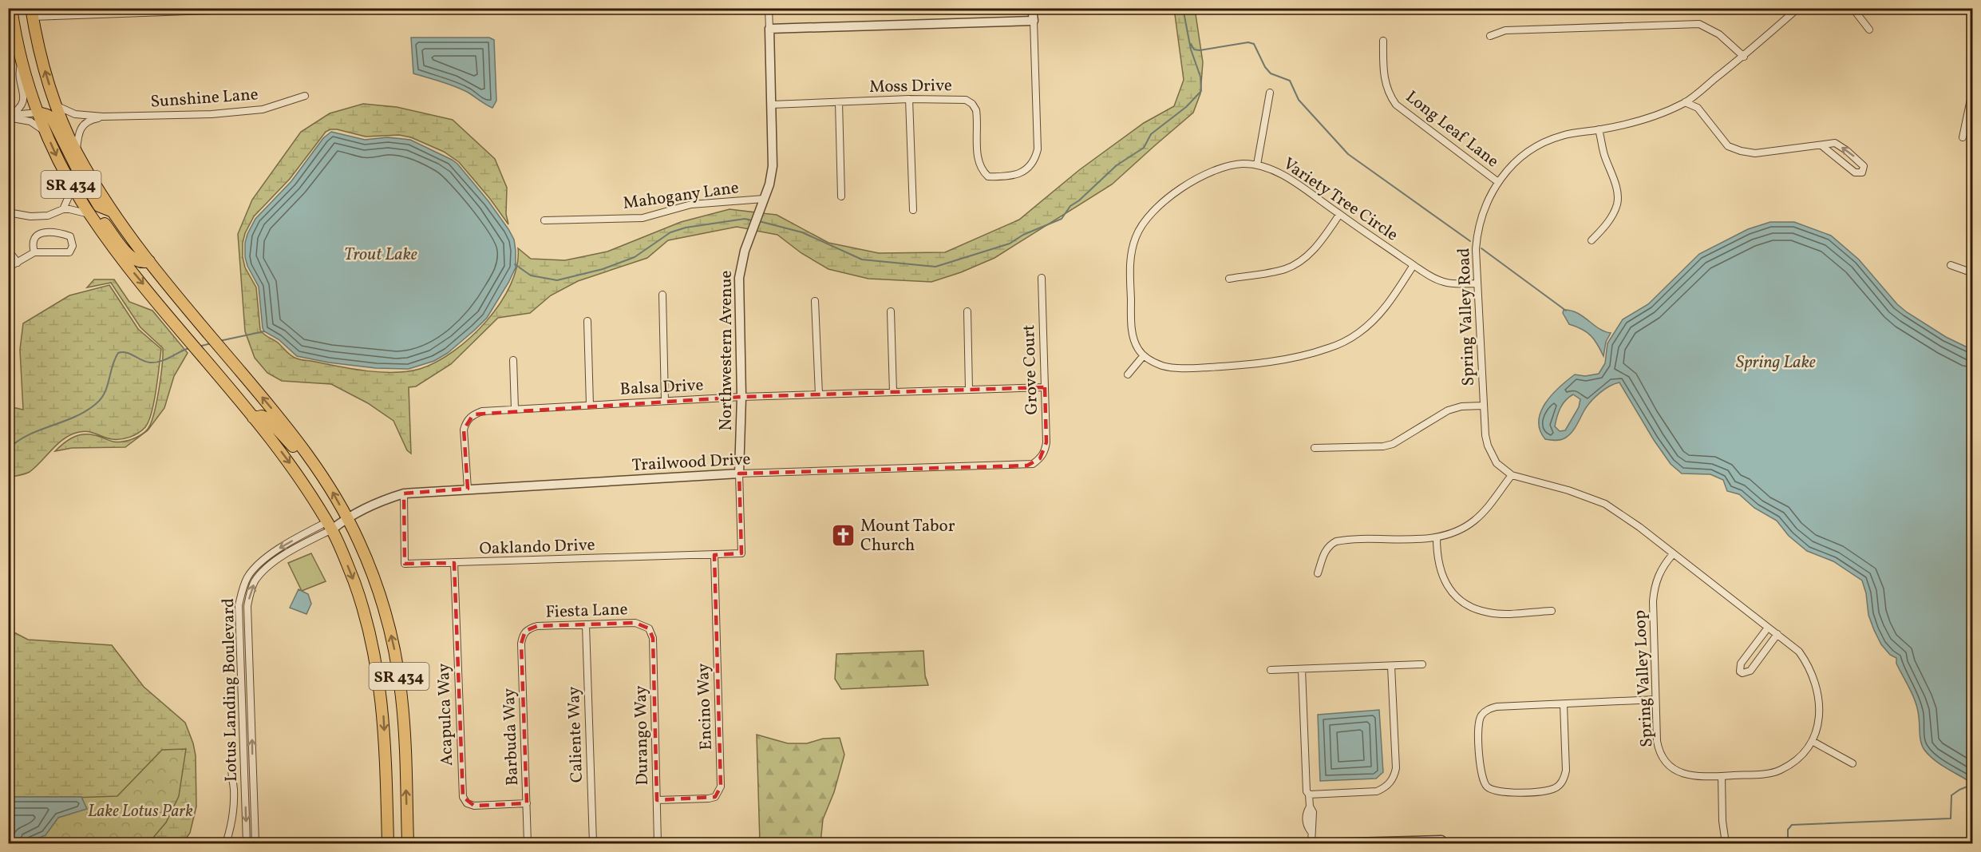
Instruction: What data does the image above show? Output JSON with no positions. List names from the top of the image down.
{
  "streets": {
    "main road": ["SR 434"],
    "street": [
      "Moss Drive",
      "Sunshine Lane",
      "Long Leaf Lane",
      "Mahogany Lane",
      "Variety Tree Circle",
      "Spring Valley Road",
      "Northwestern Avenue",
      "Grove Court",
      "Balsa Drive",
      "Trailwood Drive",
      "Oaklando Drive",
      "Fiesta Lane",
      "Spring Valley Loop",
      "Lotus Landing Boulevard",
      "Encino Way",
      "Acapulca Way",
      "Caliente Way",
      "Durango Way",
      "Barbuda Way"
    ]
  },
  "crossings": [
    ["Moss Drive", "Northwestern Avenue"],
    ["Sunshine Lane", "SR 434"],
    ["Long Leaf Lane", "Spring Valley Road"],
    ["SR 434", "Trailwood Drive"],
    ["SR 434", "Lotus Landing Boulevard"],
    ["Mahogany Lane", "Northwestern Avenue"],
    ["Variety Tree Circle", "Spring Valley Road"],
    ["Northwestern Avenue", "Balsa Drive"],
    ["Northwestern Avenue", "Trailwood Drive"],
    ["Northwestern Avenue", "Oaklando Drive"],
    ["Grove Court", "Balsa Drive"],
    ["Grove Court", "Trailwood Drive"],
    ["Balsa Drive", "Trailwood Drive"],
    ["Trailwood Drive", "Oaklando Drive"],
    ["Trailwood Drive", "Lotus Landing Boulevard"],
    ["Oaklando Drive", "Encino Way"],
    ["Oaklando Drive", "Acapulca Way"],
    ["Fiesta Lane", "Caliente Way"],
    ["Fiesta Lane", "Durango Way"],
    ["Fiesta Lane", "Barbuda Way"],
    ["Encino Way", "Durango Way"],
    ["Acapulca Way", "Barbuda Way"]
  ],
  "water": ["Trout Lake", "Spring Lake"],
  "parks": ["Lake Lotus Park"],
  "places": {
    "church": ["Mount Tabor Church"]
  }
}
